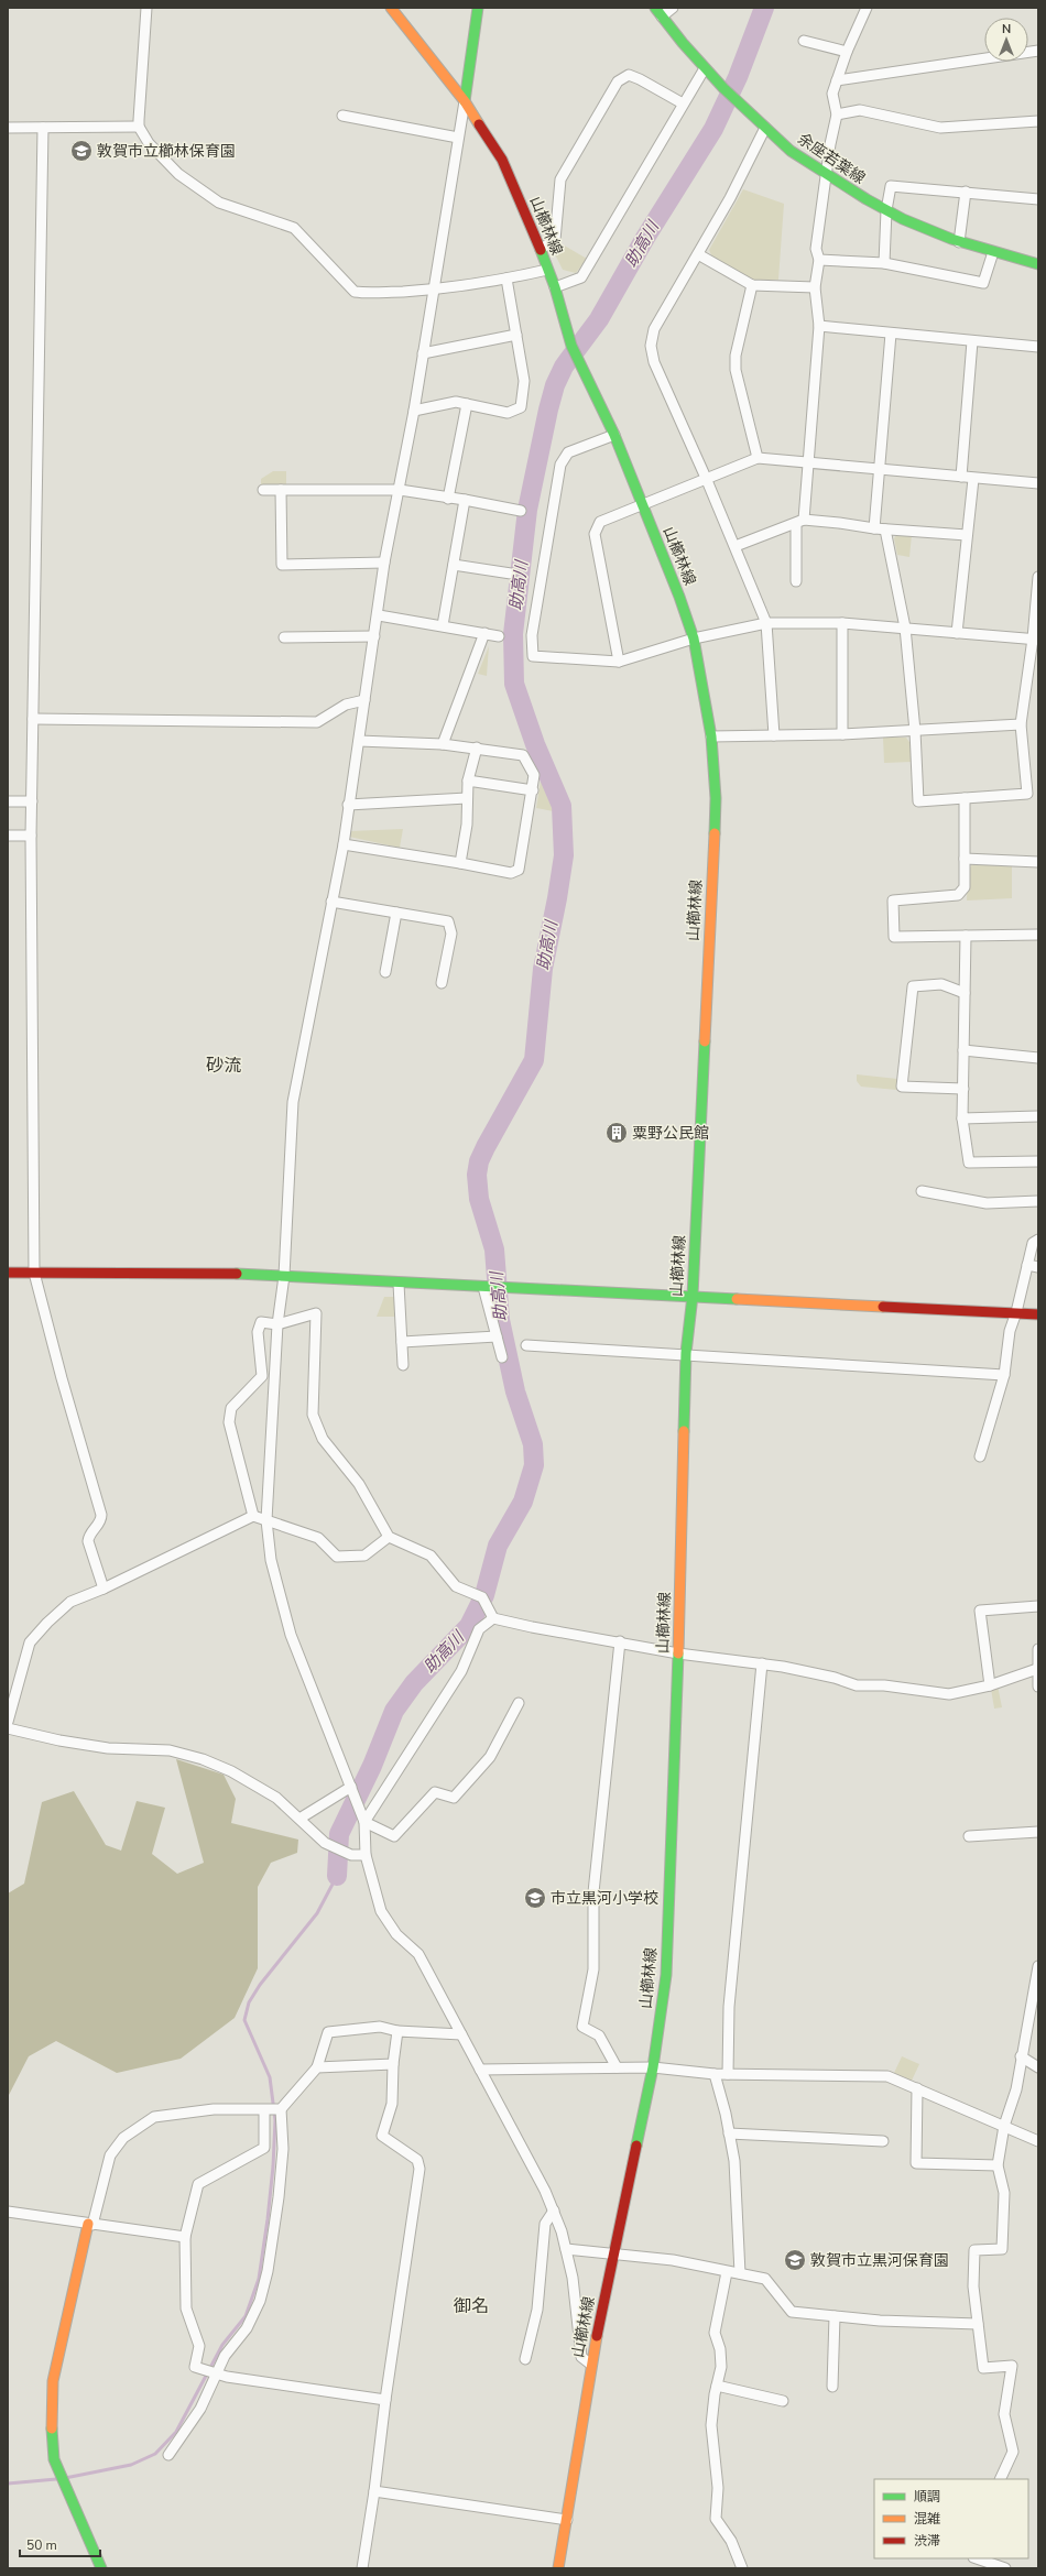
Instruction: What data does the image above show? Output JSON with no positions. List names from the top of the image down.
{
  "streets": {
    "main road": ["余座若葉線", "山櫛林線"]
  },
  "districts": ["砂流", "御名"],
  "water": ["助高川"],
  "places": {
    "school or university": ["敦賀市立櫛林保育園", "市立黒河小学校", "敦賀市立黒河保育園"],
    "building": ["粟野公民館"]
  },
  "legend": ["順調", "混雑", "渋滞"],
  "scale_bar": "50 m",
  "north": "top"
}
